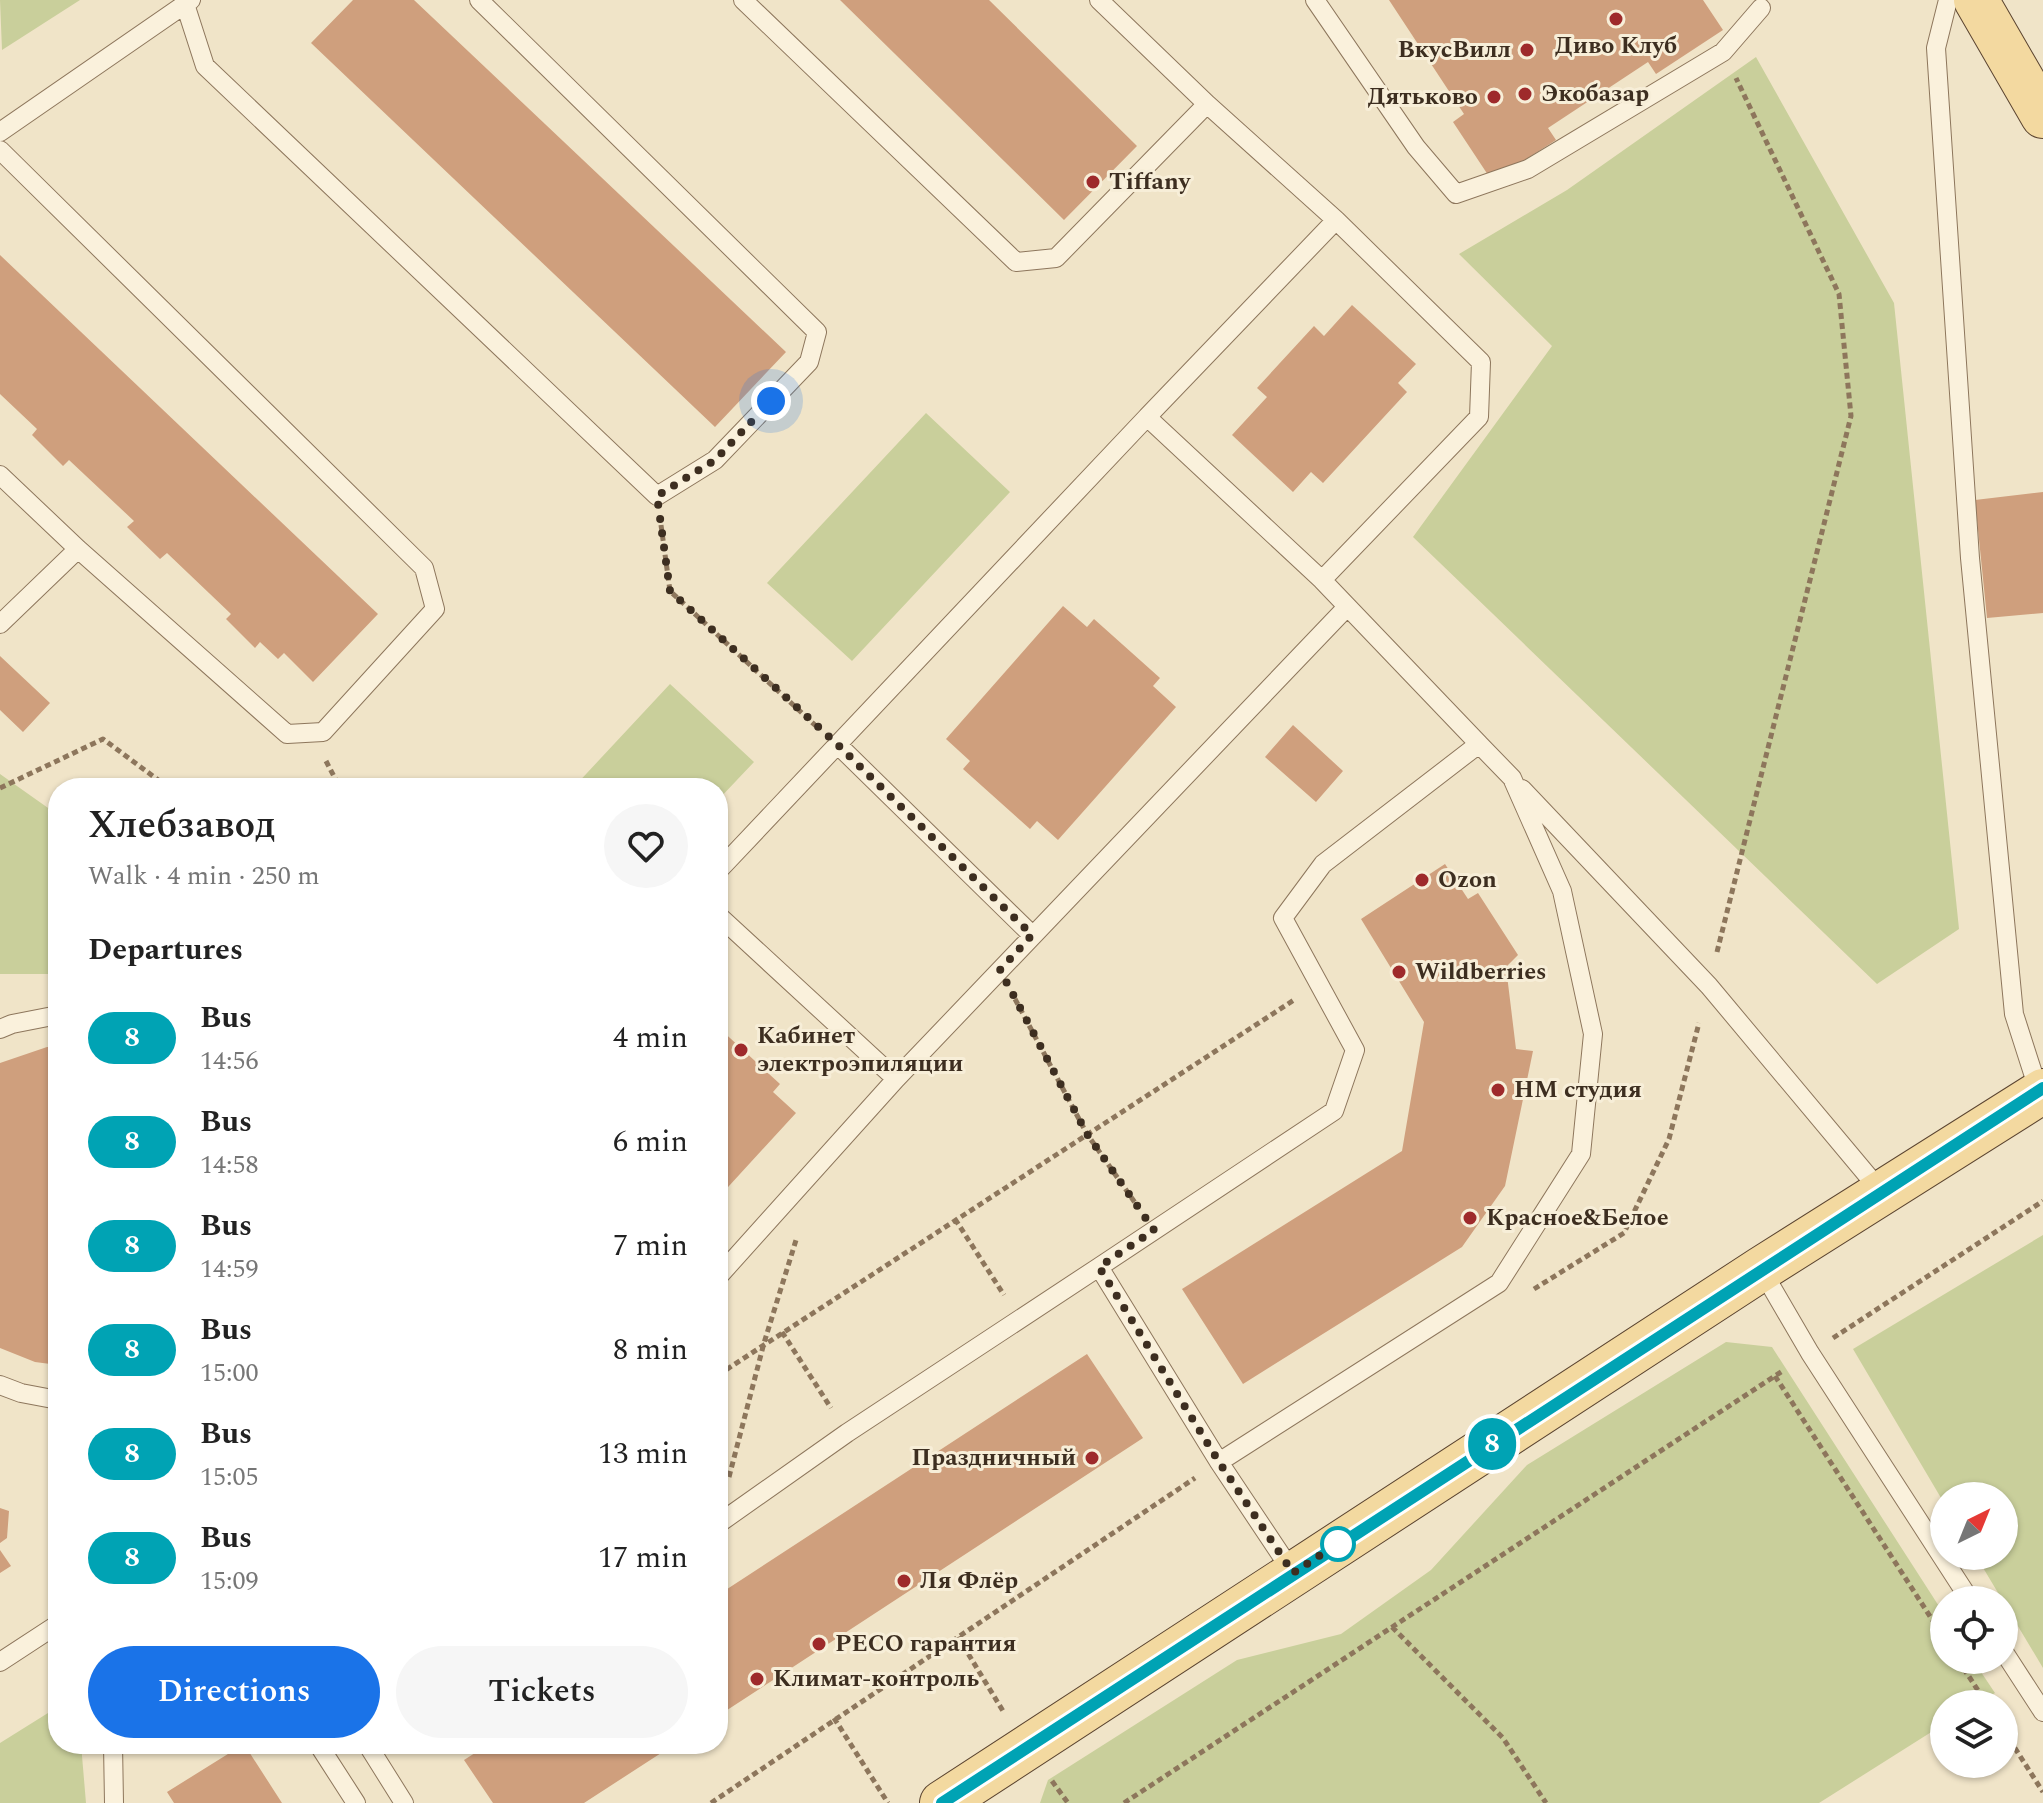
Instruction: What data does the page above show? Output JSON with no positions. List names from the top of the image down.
{
  "places": [
    "Диво Клуб",
    "ВкусВилл",
    "Экобазар",
    "Дятьково",
    "Tiffany",
    "Ozon",
    "Wildberries",
    "Кабинет электроэпиляции",
    "HM студия",
    "Красное&Белое",
    "Праздничный",
    "Ля Флёр",
    "РЕСО гарантия",
    "Климат-контроль"
  ],
  "lines": ["bus line 8"],
  "north": "top right",
  "page": {
    "on_map": "8",
    "heading": [
      ["Хлебзавод", "Walk · 4 min · 250 m"],
      "Departures"
    ],
    "list": [
      {
        "mark": "8",
        "name": "Bus",
        "note": "14:56",
        "value": "4 min"
      },
      {
        "mark": "8",
        "name": "Bus",
        "note": "14:58",
        "value": "6 min"
      },
      {
        "mark": "8",
        "name": "Bus",
        "note": "14:59",
        "value": "7 min"
      },
      {
        "mark": "8",
        "name": "Bus",
        "note": "15:00",
        "value": "8 min"
      },
      {
        "mark": "8",
        "name": "Bus",
        "note": "15:05",
        "value": "13 min"
      },
      {
        "mark": "8",
        "name": "Bus",
        "note": "15:09",
        "value": "17 min"
      }
    ],
    "buttons": ["Directions", "Tickets"]
  }
}
